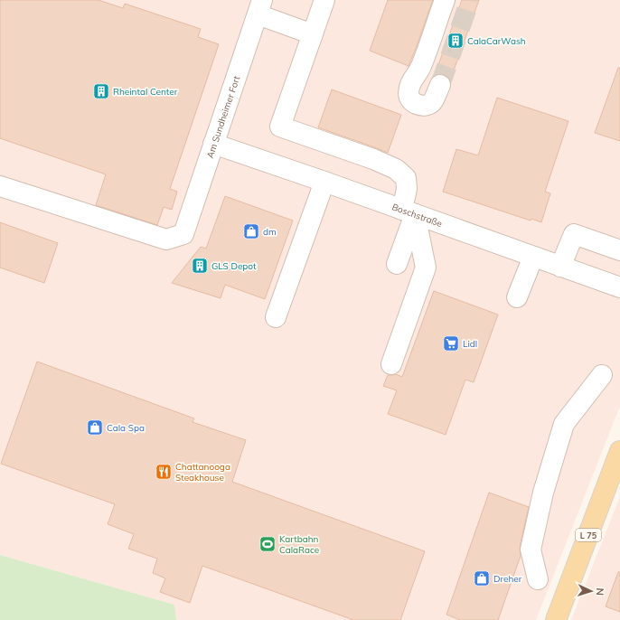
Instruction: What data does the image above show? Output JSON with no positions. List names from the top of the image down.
{
  "streets": {
    "main road": ["L 75"],
    "street": ["Am Sundheimer Fort", "Boschstraße"]
  },
  "crossings": [
    ["Am Sundheimer Fort", "Boschstraße"]
  ],
  "places": {
    "building": ["CalaCarWash", "Rheintal Center", "GLS Depot"],
    "shop": ["dm", "Cala Spa", "Dreher"],
    "supermarket": ["Lidl"],
    "restaurant": ["Chattanooga Steakhouse"],
    "sports": ["Kartbahn CalaRace"]
  },
  "north": "right"
}
